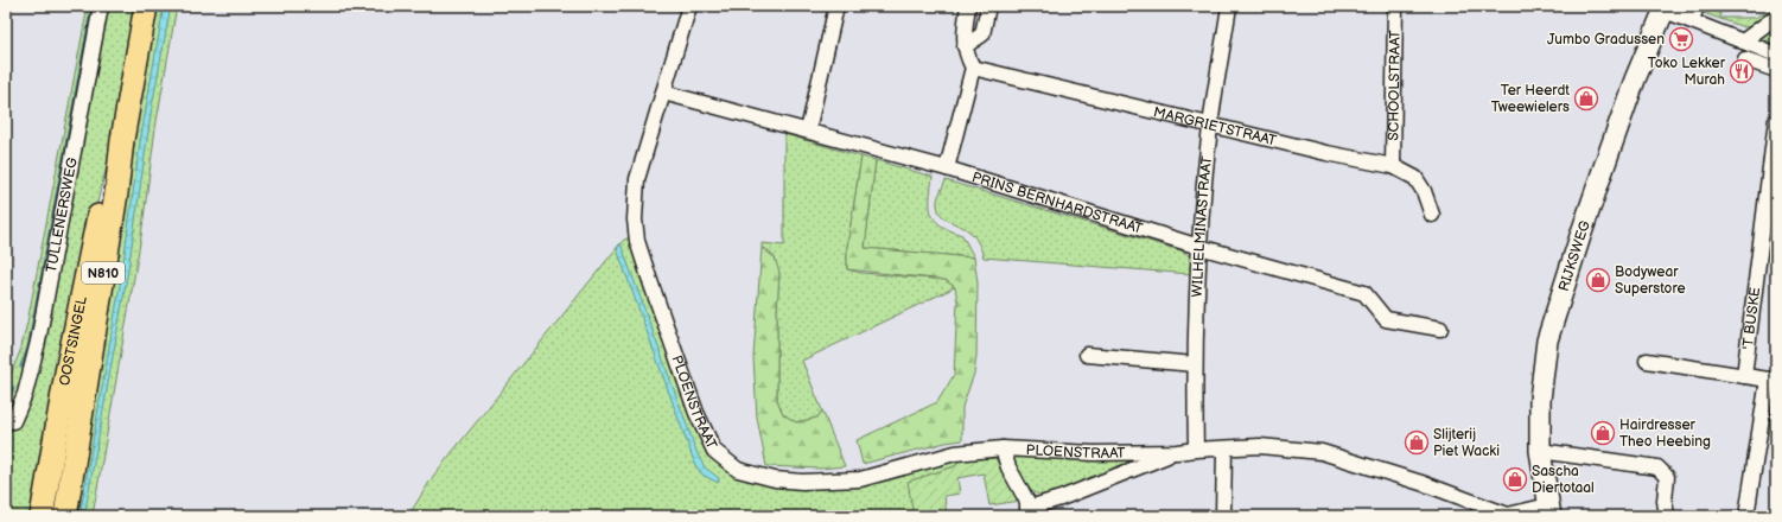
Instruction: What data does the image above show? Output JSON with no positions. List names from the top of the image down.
{
  "streets": {
    "main road": ["N810", "OOSTSINGEL"],
    "street": [
      "SCHOOLSTRAAT",
      "MARGRIETSTRAAT",
      "PRINS BERNHARDSTRAAT",
      "TULLENERSWEG",
      "WILHELMINASTRAAT",
      "RIJKSWEG",
      "'T BUSKE",
      "PLOENSTRAAT"
    ]
  },
  "crossings": [
    ["SCHOOLSTRAAT", "MARGRIETSTRAAT"],
    ["MARGRIETSTRAAT", "WILHELMINASTRAAT"],
    ["PRINS BERNHARDSTRAAT", "WILHELMINASTRAAT"],
    ["PRINS BERNHARDSTRAAT", "PLOENSTRAAT"],
    ["WILHELMINASTRAAT", "PLOENSTRAAT"],
    ["RIJKSWEG", "PLOENSTRAAT"]
  ],
  "places": {
    "supermarket": ["Jumbo Gradussen"],
    "restaurant": ["Toko Lekker Murah"],
    "shop": [
      "Ter Heerdt Tweewielers",
      "Bodywear Superstore",
      "Hairdresser Theo Heebing",
      "Slijterij Piet Wacki",
      "Sascha Diertotaal"
    ]
  }
}
